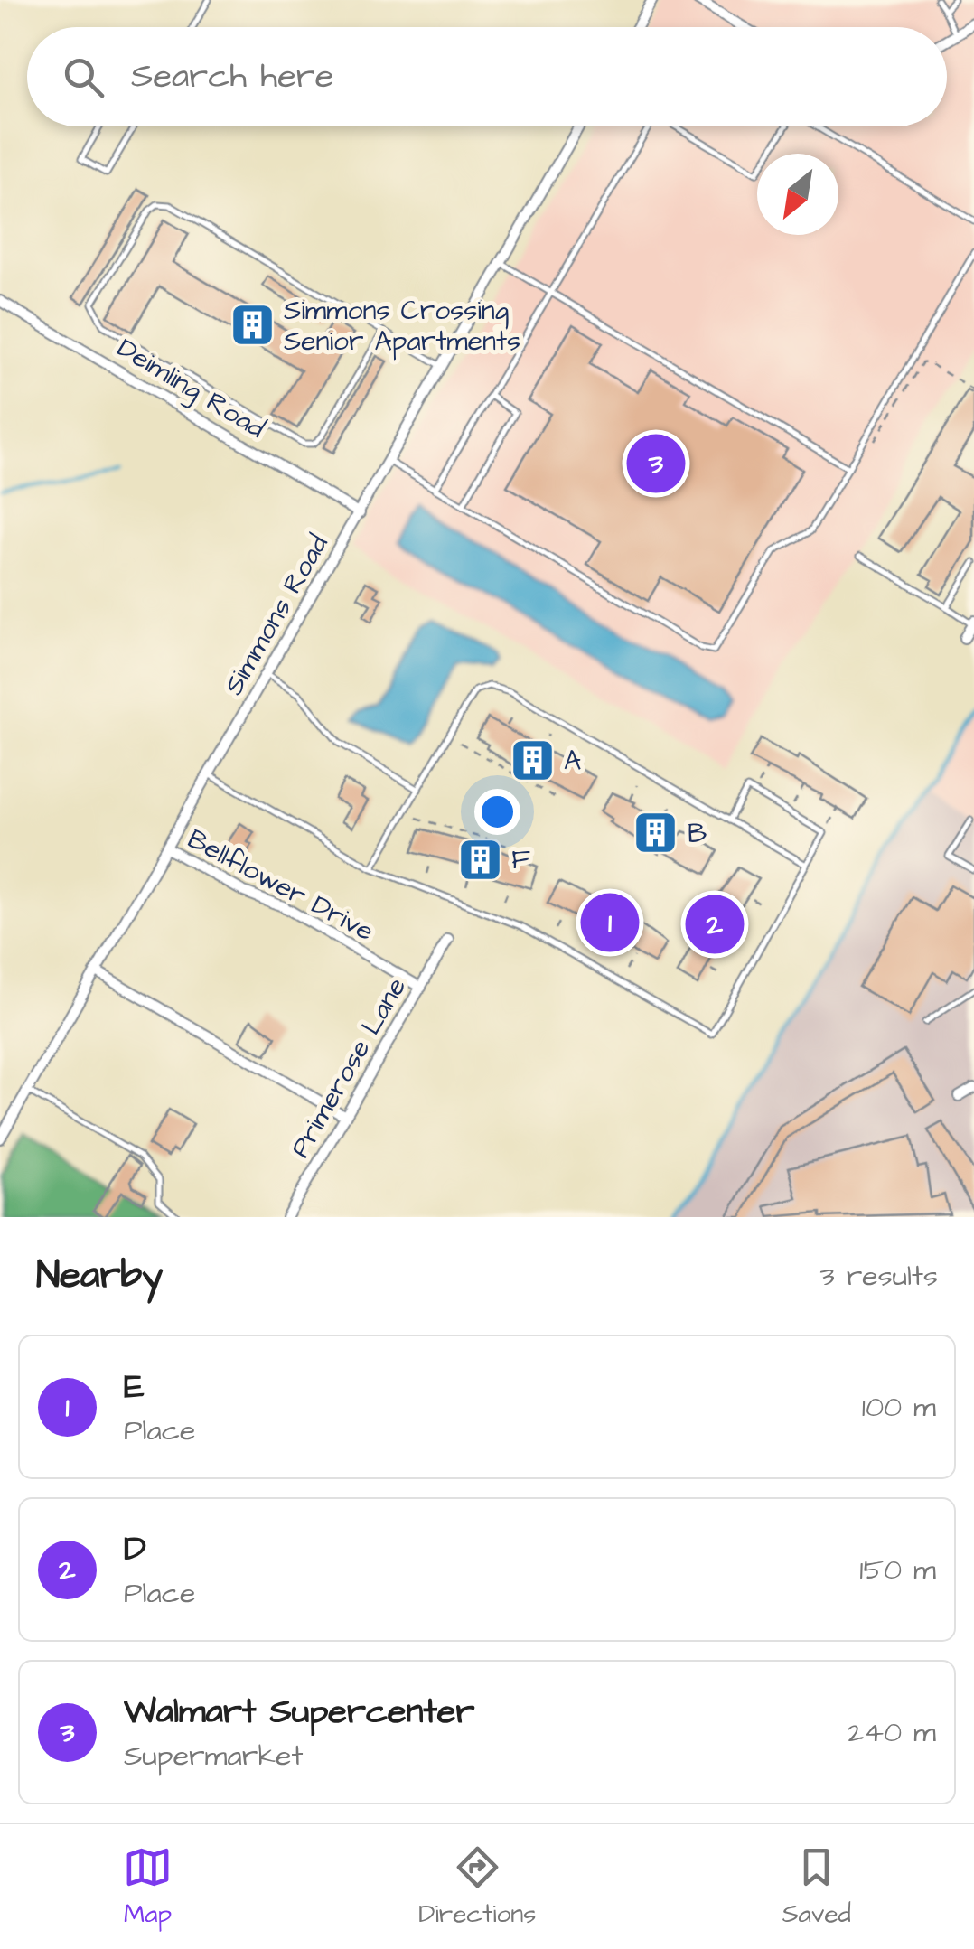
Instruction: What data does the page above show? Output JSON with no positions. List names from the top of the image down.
{
  "streets": {
    "street": [
      "Deimling Road",
      "Simmons Road",
      "Bellflower Drive",
      "Primerose Lane"
    ]
  },
  "crossings": [
    ["Deimling Road", "Simmons Road"],
    ["Simmons Road", "Bellflower Drive"],
    ["Bellflower Drive", "Primerose Lane"]
  ],
  "places": {
    "building": [
      "Simmons Crossing Senior Apartments",
      "A",
      "B",
      "F"
    ]
  },
  "north": "bottom left",
  "page": {
    "search": "Search here",
    "pins": ["3", "1", "2"],
    "heading": ["Nearby", "3 results"],
    "list": [
      {
        "mark": "1",
        "name": "E",
        "note": "Place",
        "value": "100 m"
      },
      {
        "mark": "2",
        "name": "D",
        "note": "Place",
        "value": "150 m"
      },
      {
        "mark": "3",
        "name": "Walmart Supercenter",
        "note": "Supermarket",
        "value": "240 m"
      }
    ],
    "nav": ["Map", "Directions", "Saved"]
  }
}
